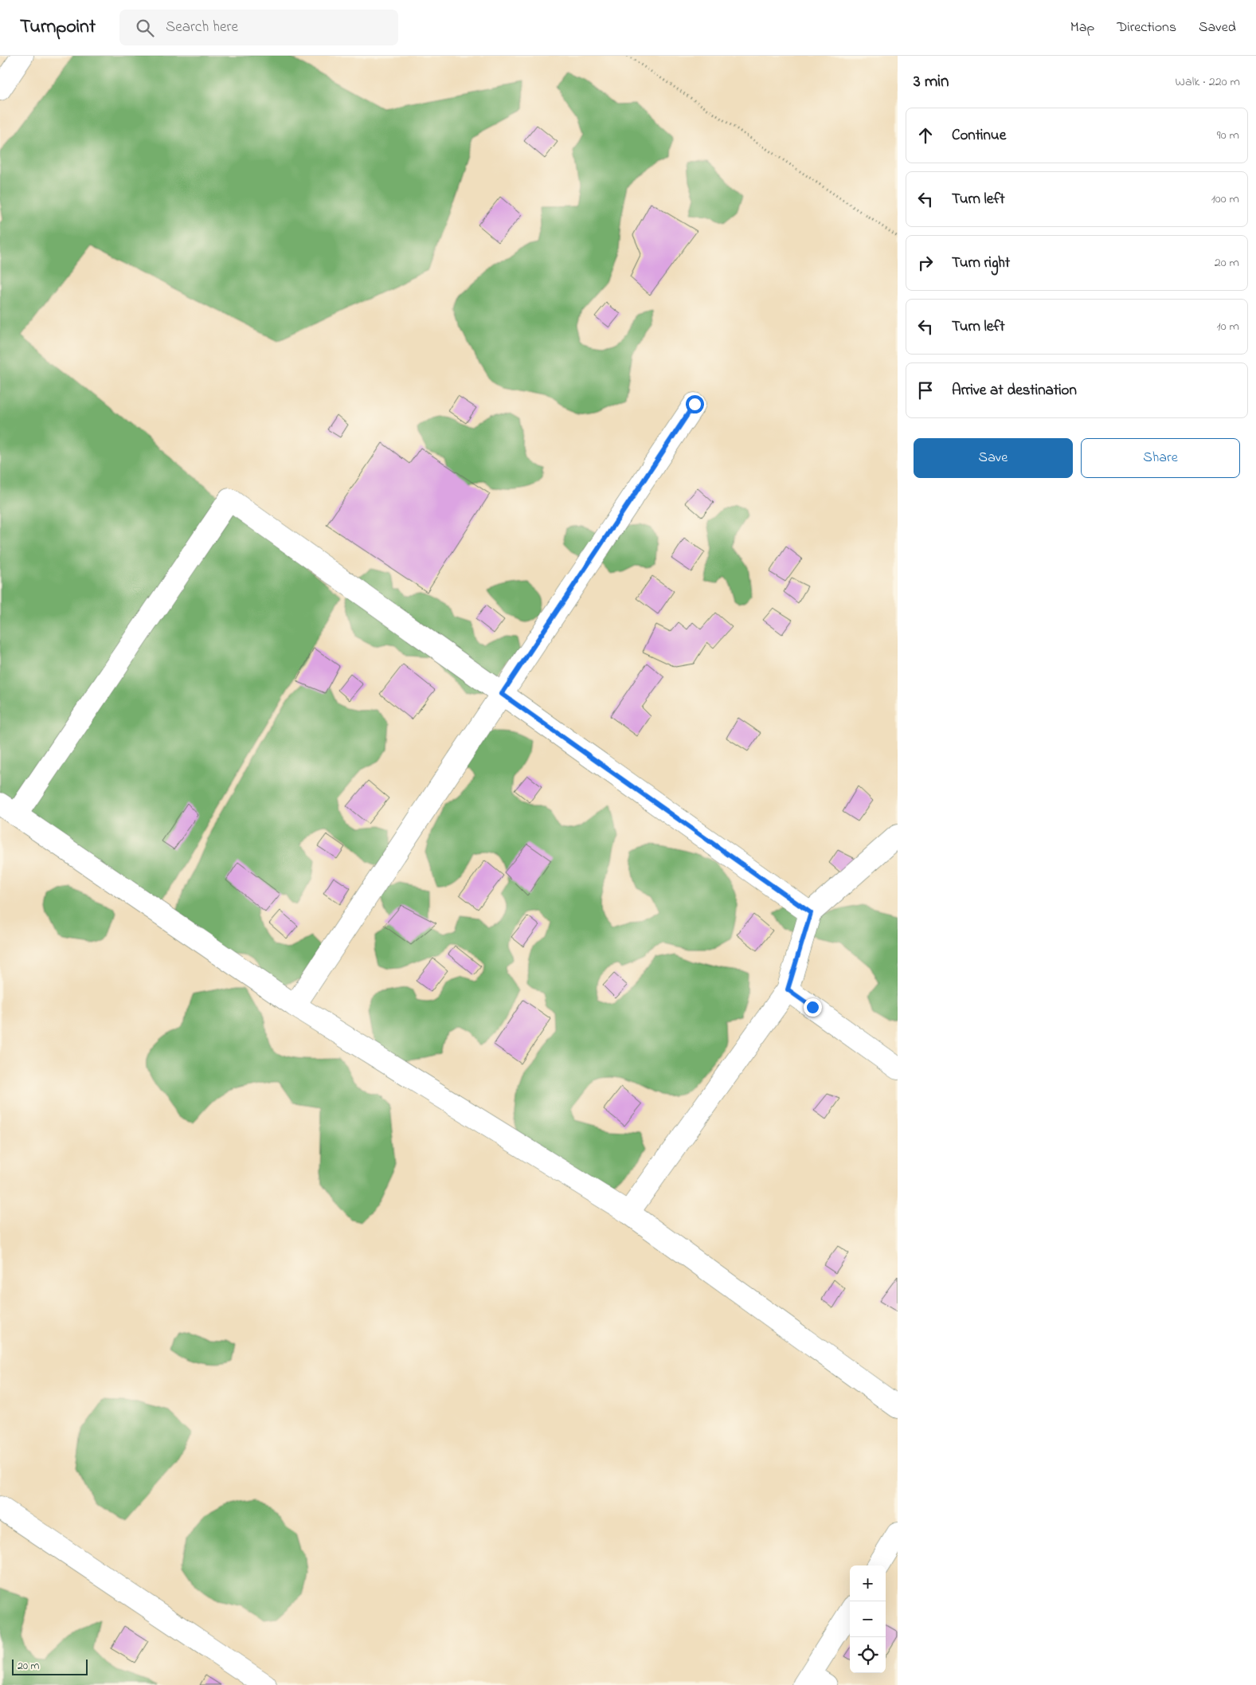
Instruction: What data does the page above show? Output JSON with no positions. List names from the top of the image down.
{
  "scale_bar": "20 m",
  "page": {
    "header": "Turnpoint",
    "search": "Search here",
    "nav": ["Map", "Directions", "Saved"],
    "heading": ["3 min", "Walk · 220 m"],
    "list": [
      ["Continue", "90 m"],
      ["Turn left", "100 m"],
      ["Turn right", "20 m"],
      ["Turn left", "10 m"],
      "Arrive at destination"
    ],
    "buttons": ["Save", "Share"],
    "map_buttons": ["+", "−"],
    "scale": "20 m"
  }
}
